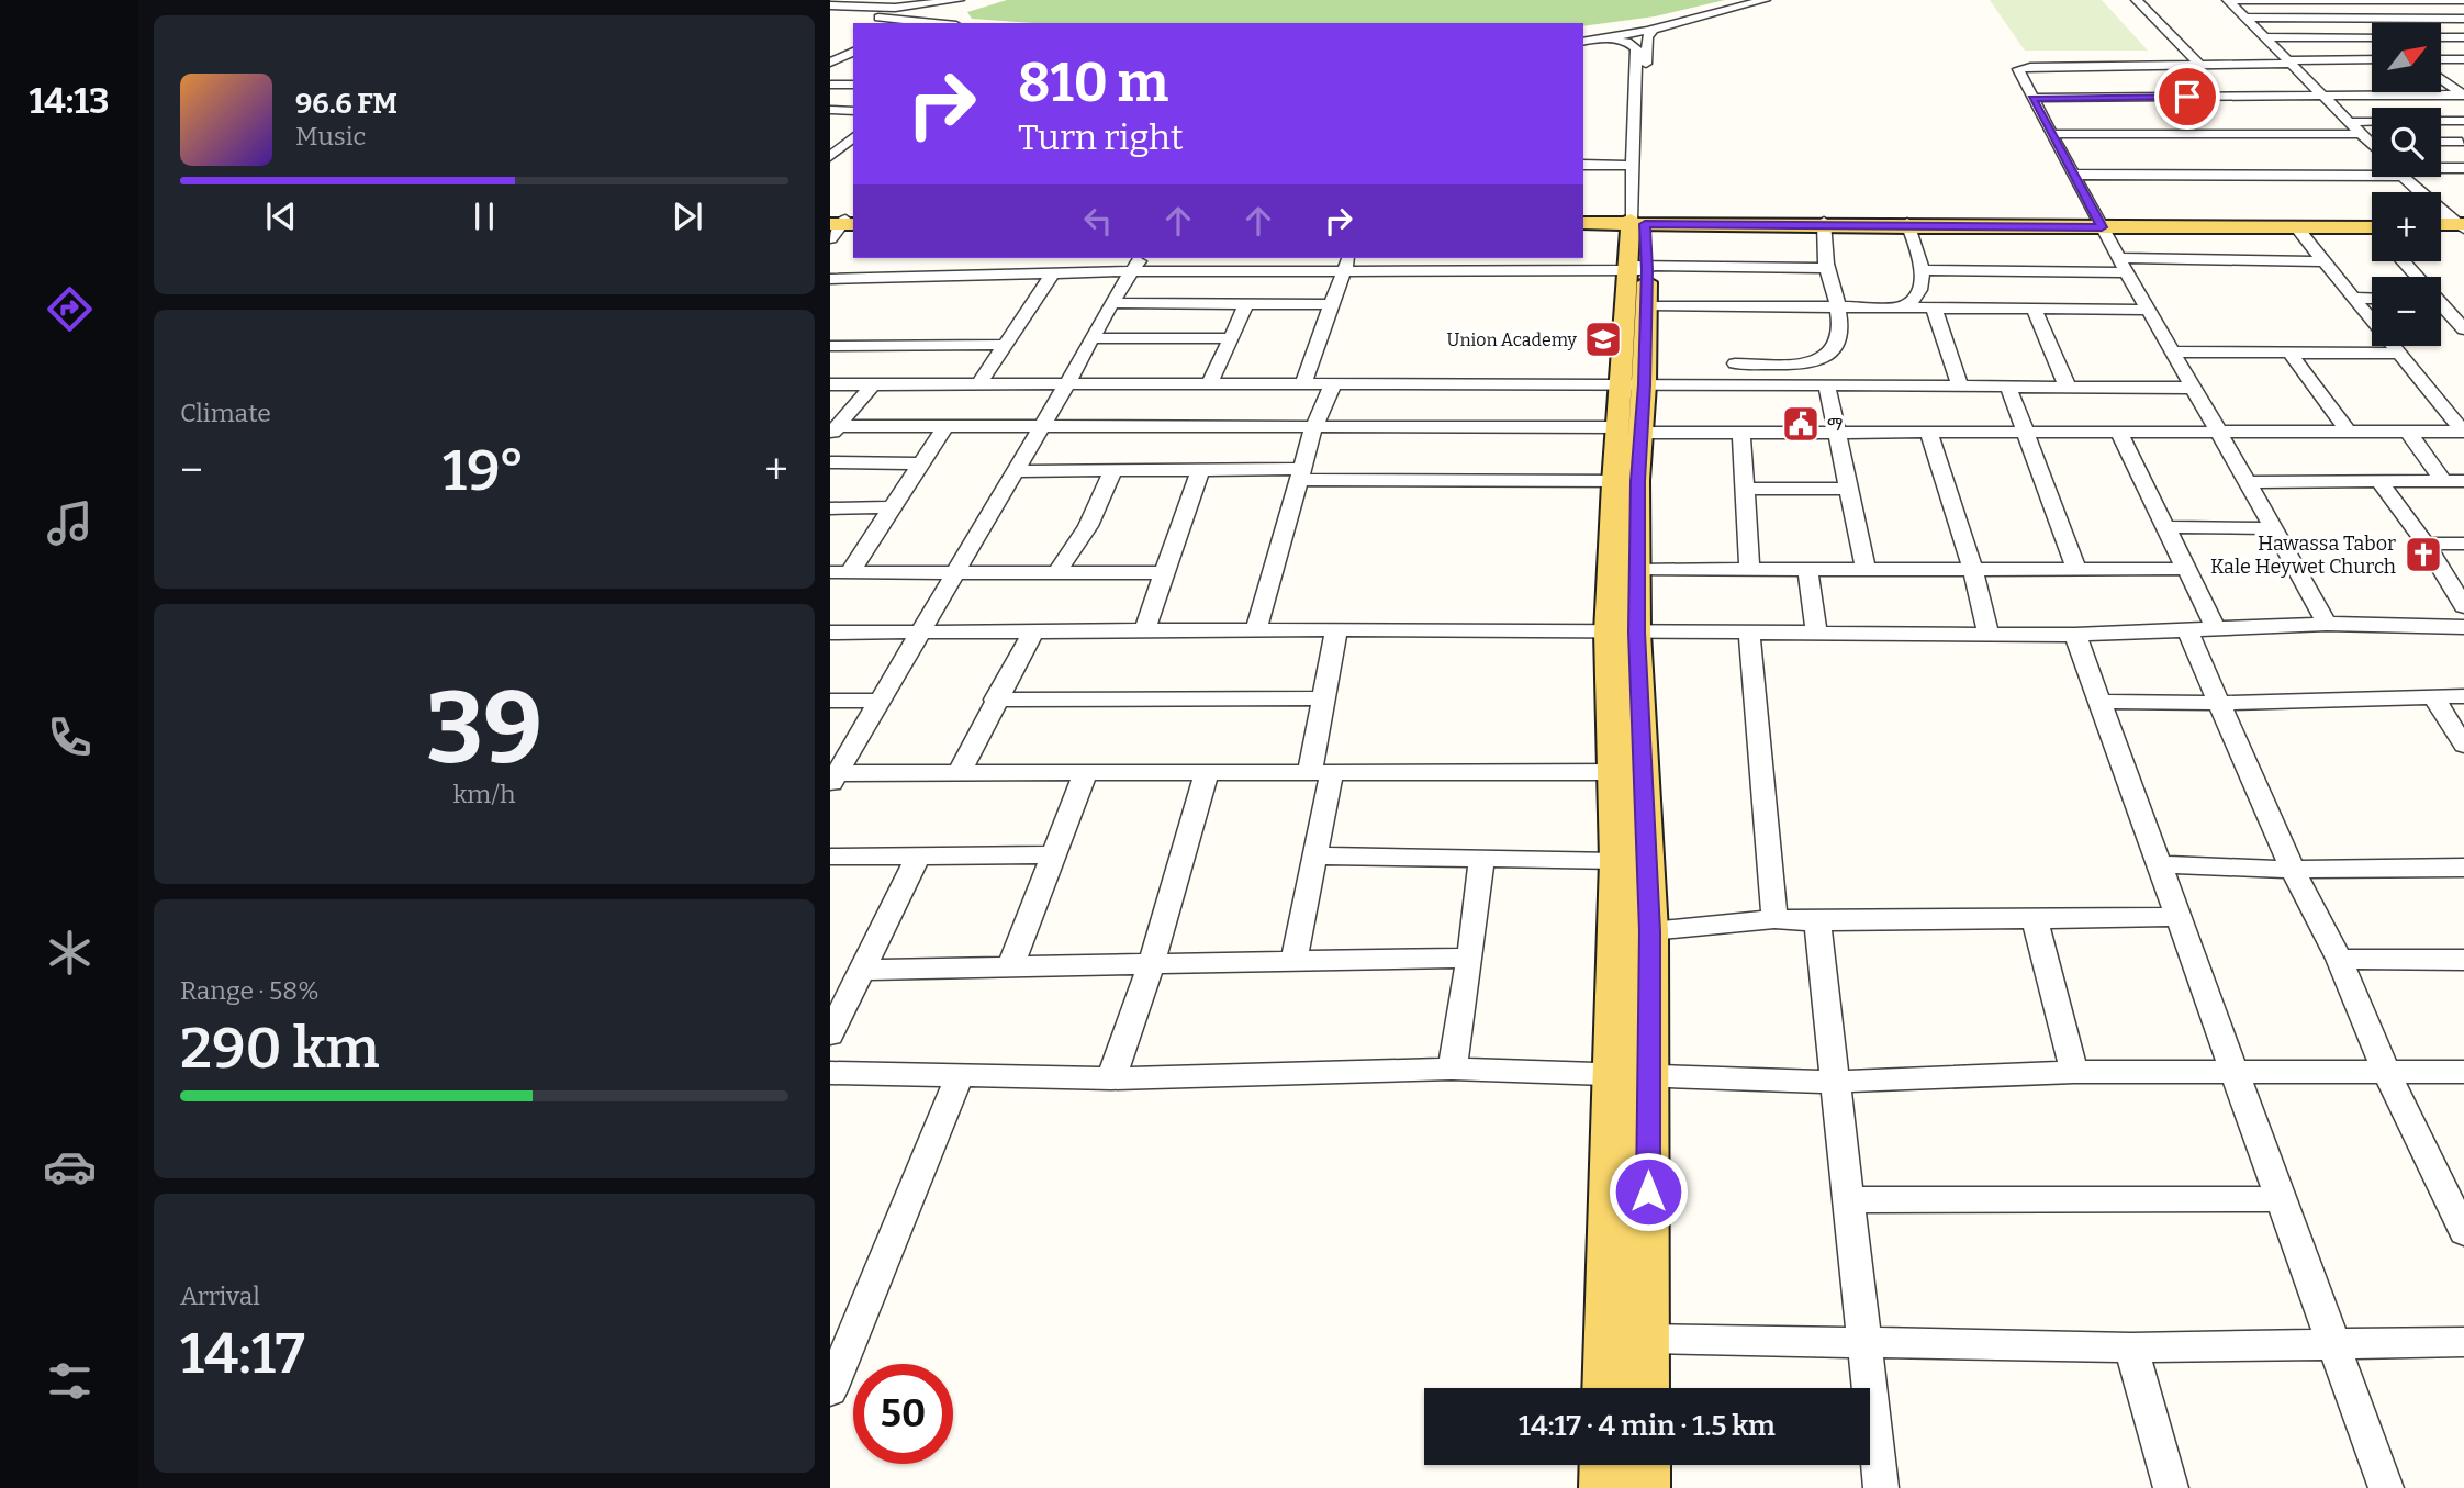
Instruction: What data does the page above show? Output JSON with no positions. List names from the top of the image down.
{
  "places": {
    "school or university": ["Union Academy"],
    "public building": ["ማ"],
    "church": ["Hawassa Tabor Kale Heywet Church"]
  },
  "north": "top right",
  "page": {
    "tabs": "14:13",
    "map_buttons": ["+", "−"],
    "turn": ["810 m", "Turn right"],
    "song": ["96.6 FM", "Music"],
    "tile": [
      "Climate",
      ["39", "km/h"],
      ["Range · 58%", "290 km"],
      ["Arrival", "14:17"]
    ],
    "heat": ["−", "19°", "+"],
    "limit": "50",
    "trip": "14:17 · 4 min · 1.5 km"
  }
}
